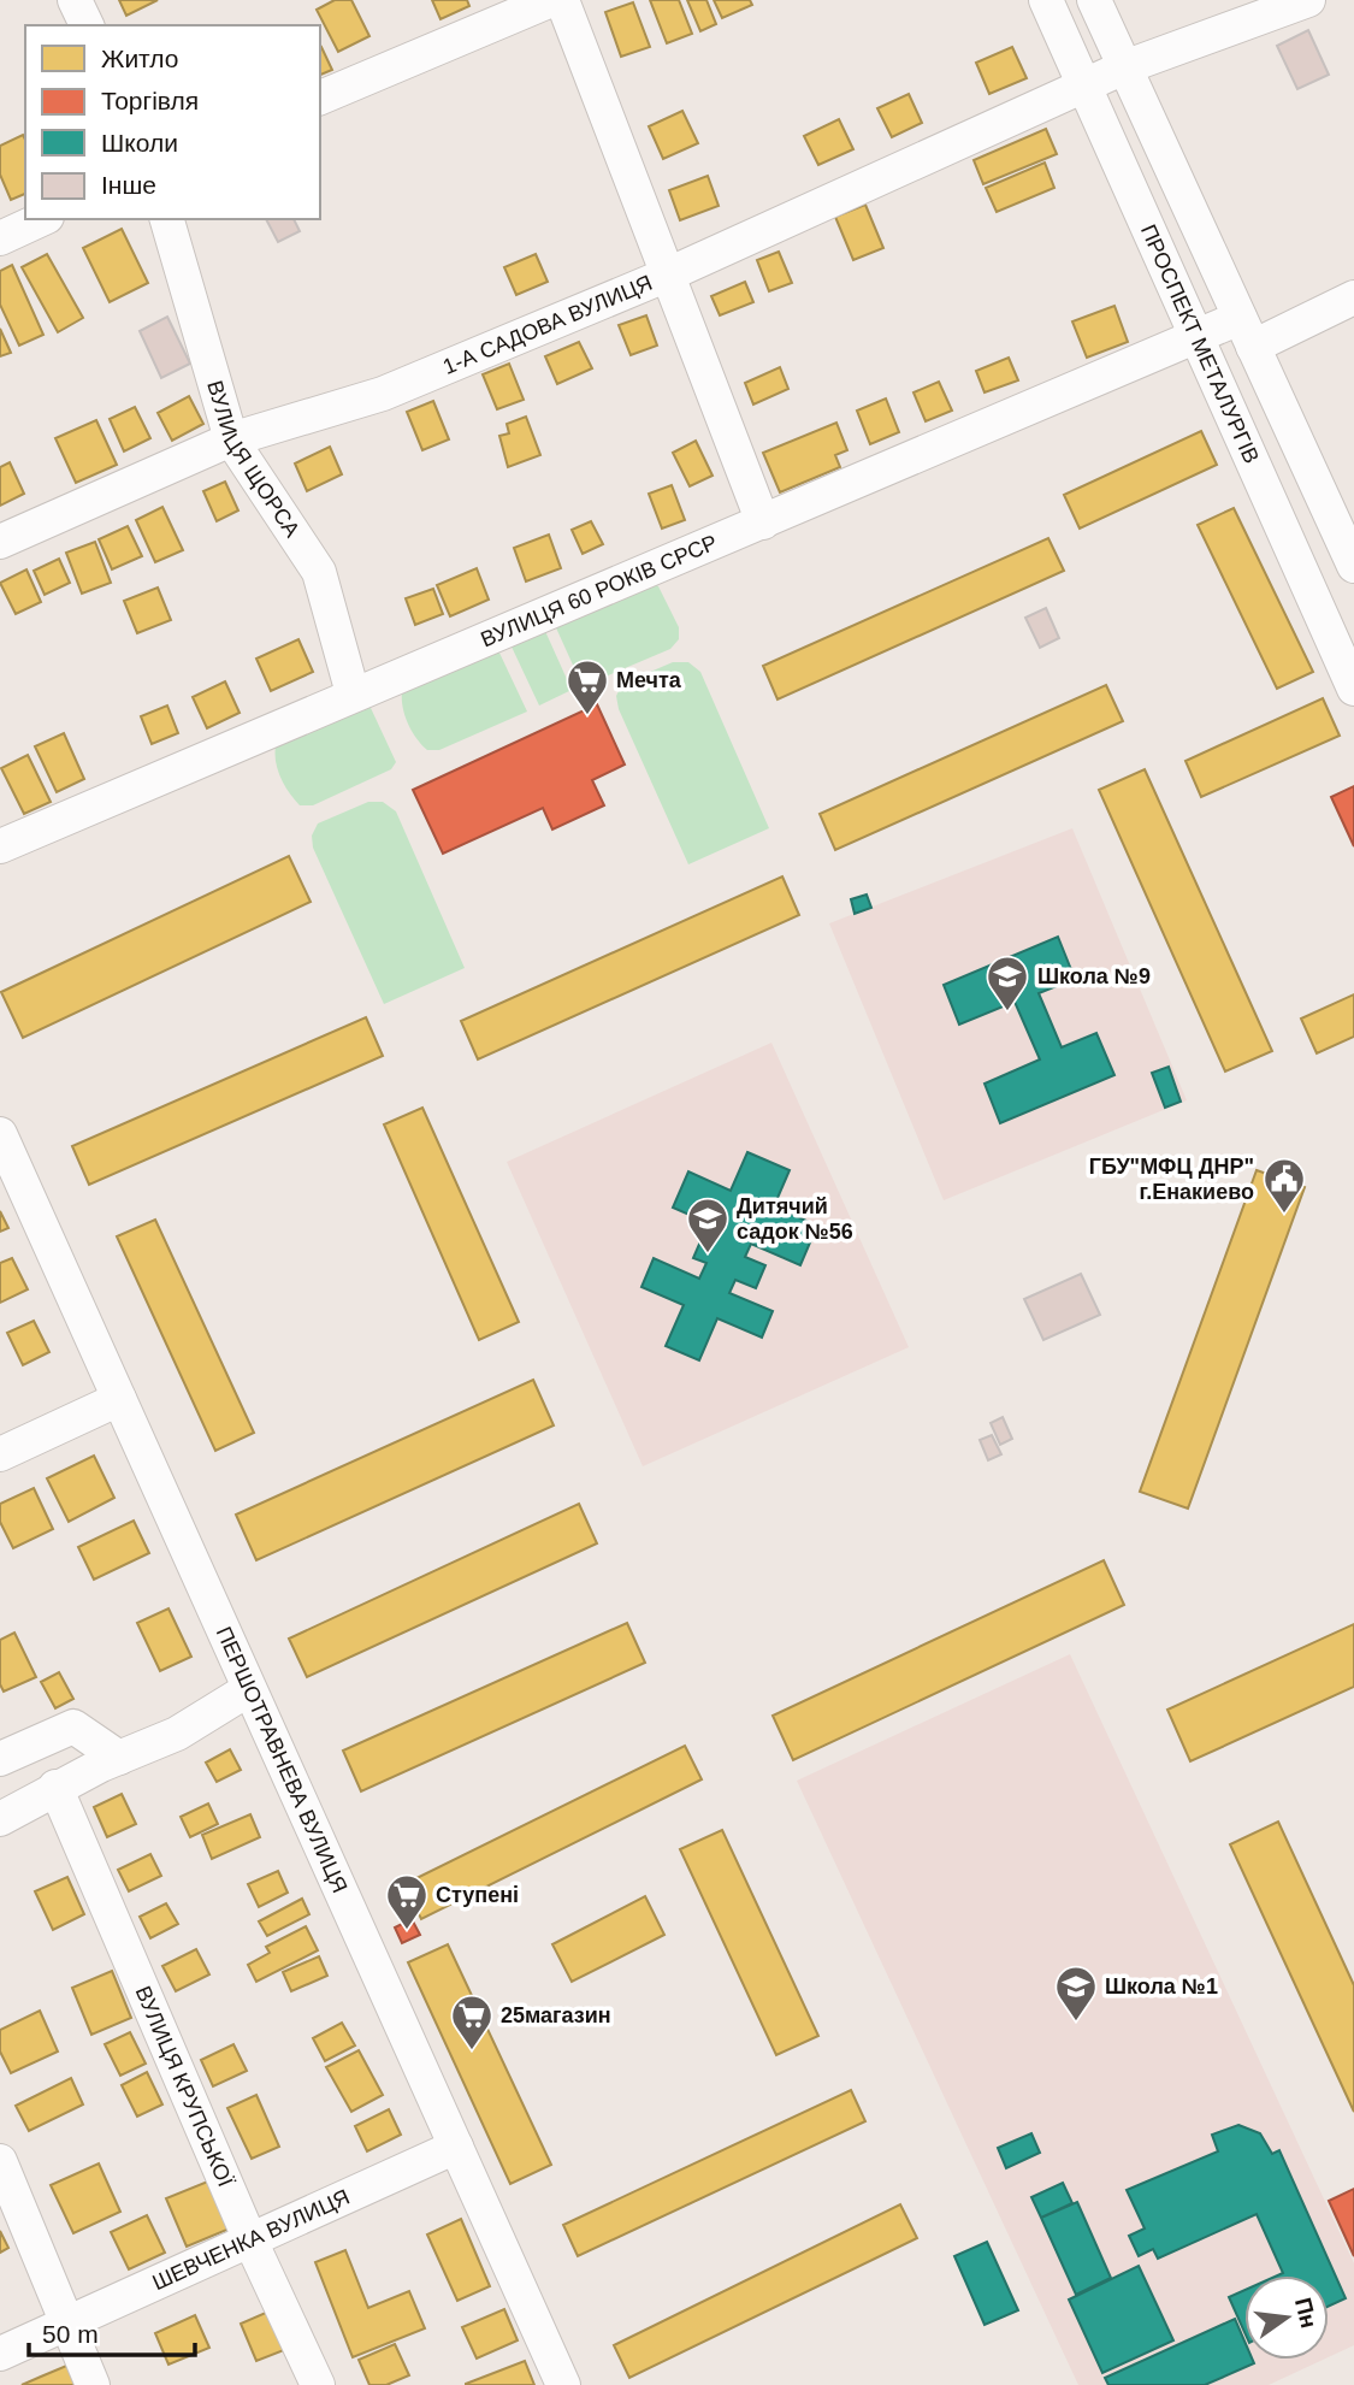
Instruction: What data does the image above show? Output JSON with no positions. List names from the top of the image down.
{
  "streets": {
    "street": [
      "1-А САДОВА ВУЛИЦЯ",
      "ПРОСПЕКТ МЕТАЛУРГІВ",
      "ВУЛИЦЯ ЩОРСА",
      "ВУЛИЦЯ 60 РОКІВ СРСР",
      "ПЕРШОТРАВНЕВА ВУЛИЦЯ",
      "ВУЛИЦЯ КРУПСЬКОЇ",
      "ШЕВЧЕНКА ВУЛИЦЯ"
    ]
  },
  "crossings": [
    ["1-А САДОВА ВУЛИЦЯ", "ПРОСПЕКТ МЕТАЛУРГІВ"],
    ["1-А САДОВА ВУЛИЦЯ", "ВУЛИЦЯ ЩОРСА"],
    ["ПРОСПЕКТ МЕТАЛУРГІВ", "ВУЛИЦЯ 60 РОКІВ СРСР"],
    ["ВУЛИЦЯ ЩОРСА", "ВУЛИЦЯ 60 РОКІВ СРСР"],
    ["ПЕРШОТРАВНЕВА ВУЛИЦЯ", "ШЕВЧЕНКА ВУЛИЦЯ"],
    ["ВУЛИЦЯ КРУПСЬКОЇ", "ШЕВЧЕНКА ВУЛИЦЯ"]
  ],
  "places": {
    "supermarket": ["Мечта", "Ступені", "25магазин"],
    "school or university": ["Школа №9", "Дитячий садок №56", "Школа №1"],
    "public building": ["ГБУ\"МФЦ ДНР\" г.Енакиево"]
  },
  "legend": [
    "Житло",
    "Торгівля",
    "Школи",
    "Інше"
  ],
  "scale_bar": "50 m",
  "north": "right"
}
